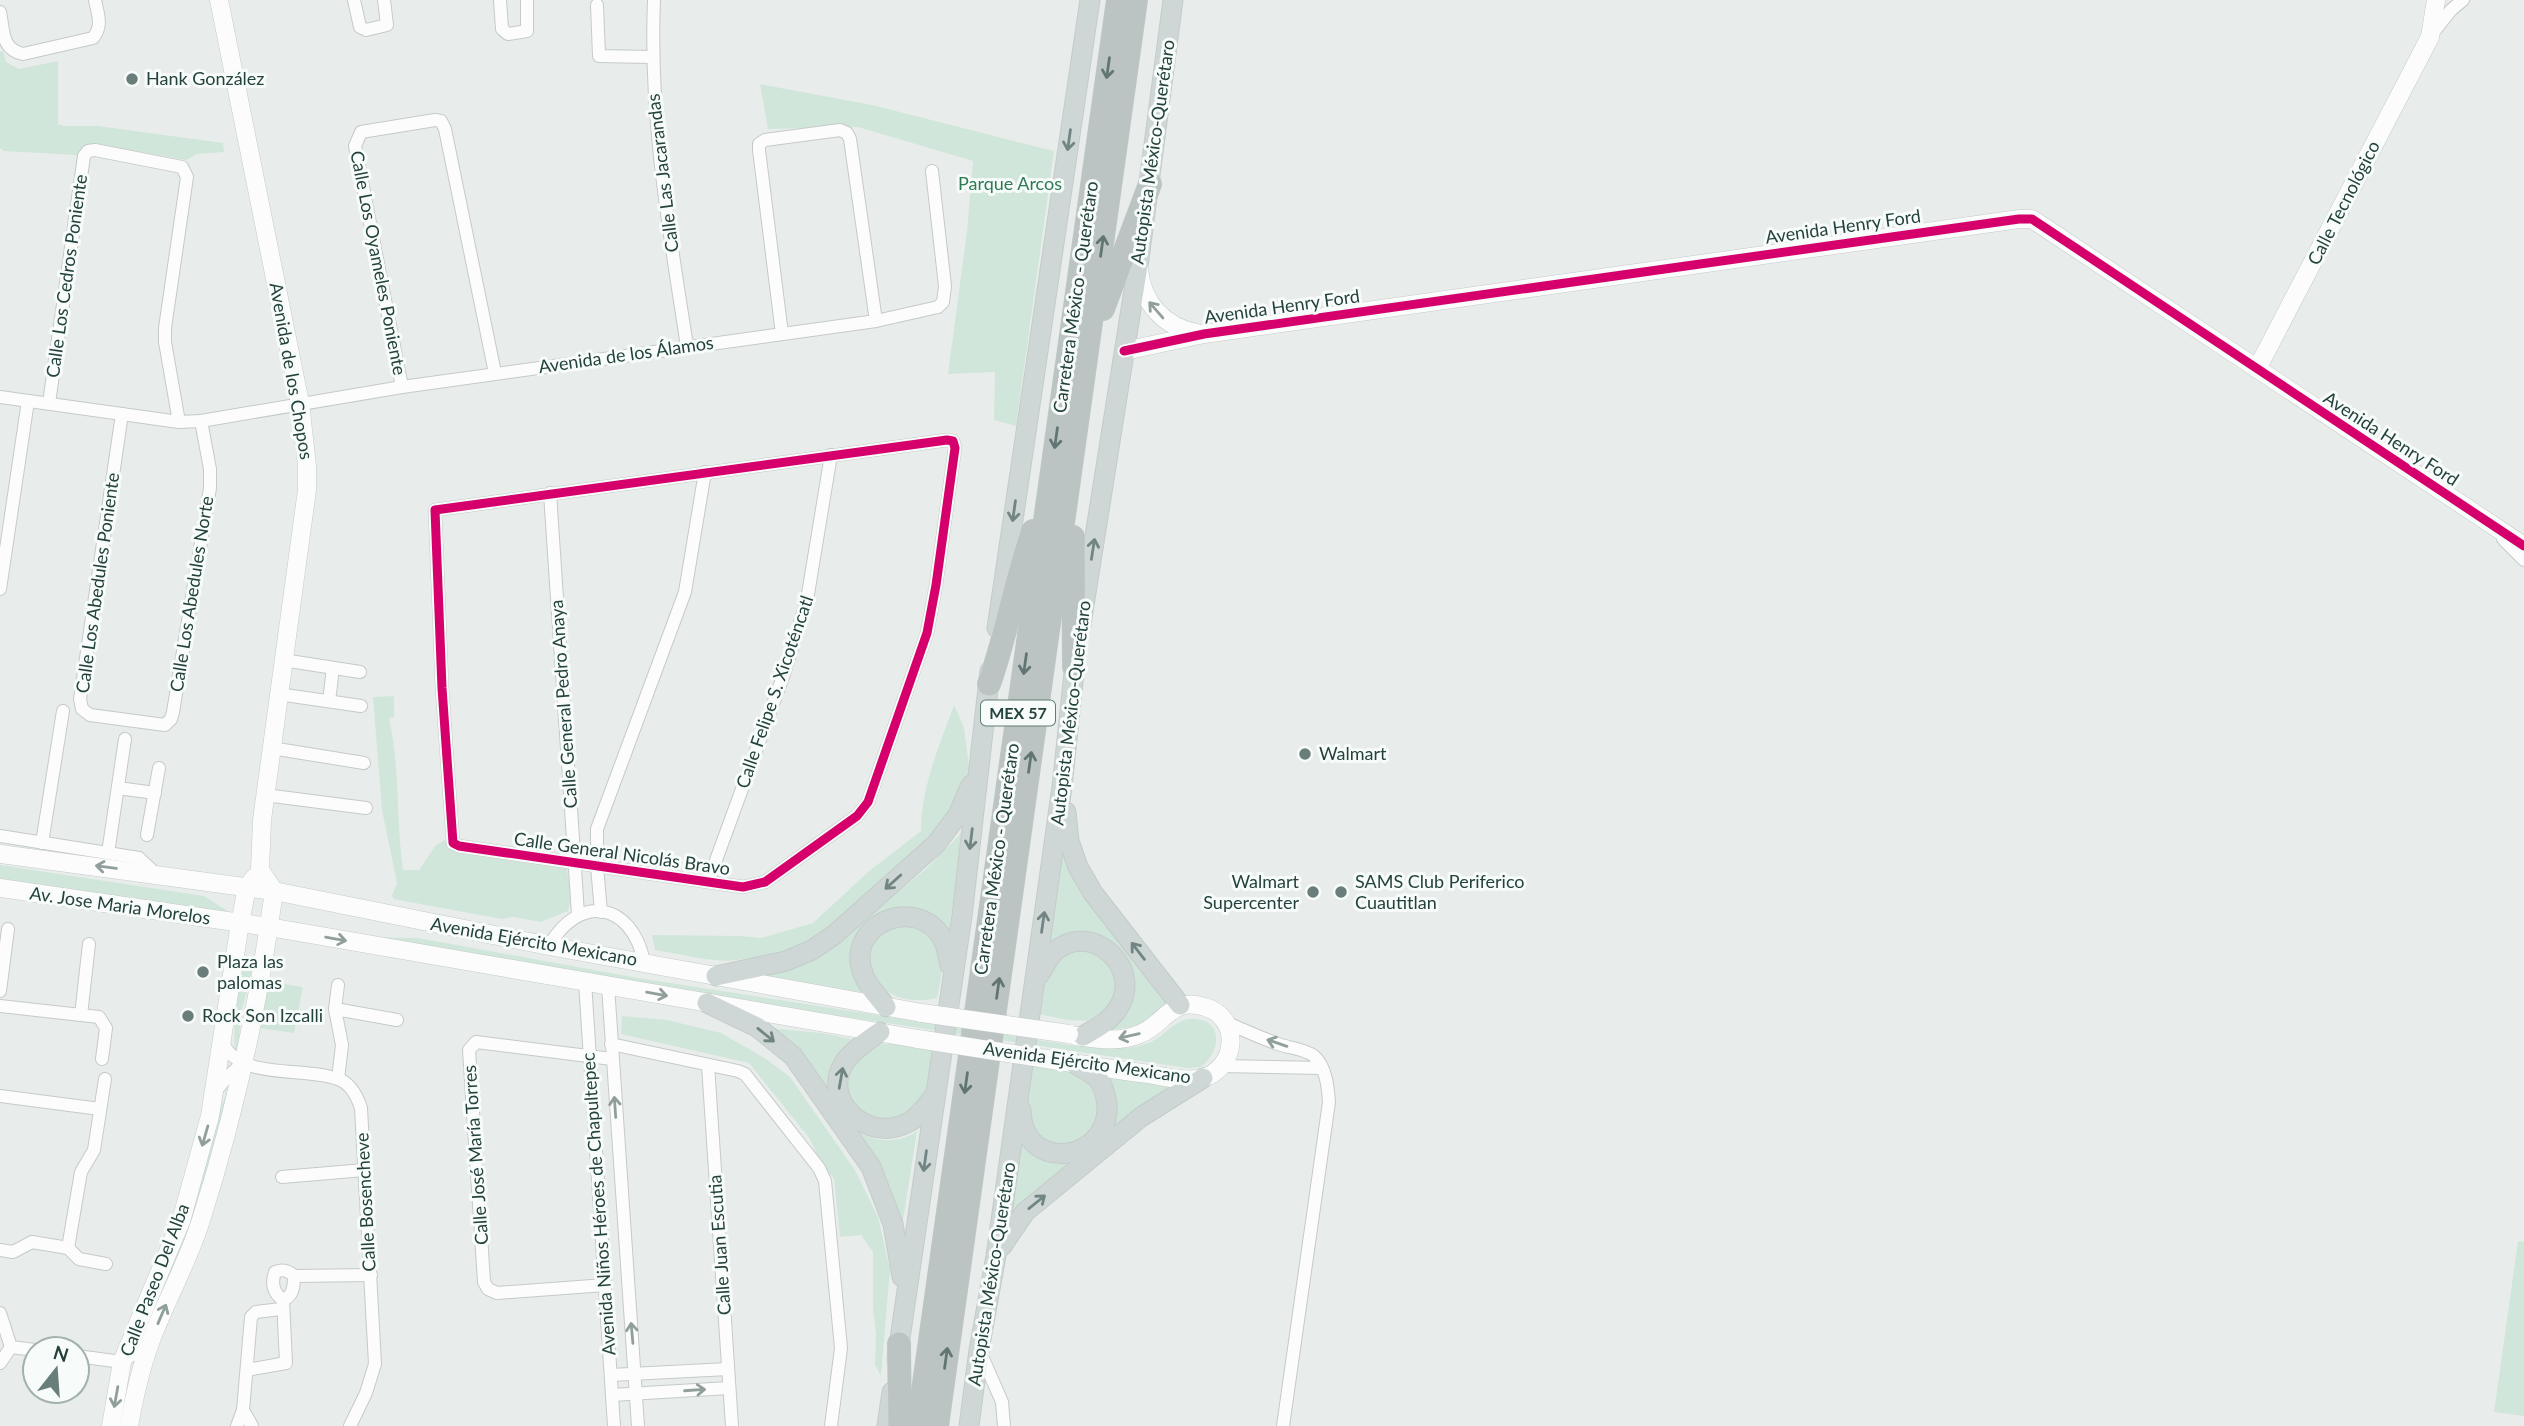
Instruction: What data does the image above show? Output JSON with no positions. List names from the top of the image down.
{
  "streets": {
    "highway": ["Carretera México - Querétaro", "MEX 57"],
    "main road": ["Autopista México-Querétaro"],
    "street": [
      "Calle Las Jacarandas",
      "Calle Tecnológico",
      "Avenida Henry Ford",
      "Calle Los Oyameles Poniente",
      "Calle Los Cedros Poniente",
      "Avenida de los Álamos",
      "Avenida de los Chopos",
      "Calle Los Abedules Poniente",
      "Calle Los Abedules Norte",
      "Calle Felipe S. Xicoténcatl",
      "Calle General Pedro Anaya",
      "Calle General Nicolás Bravo",
      "Av. Jose Maria Morelos",
      "Avenida Ejército Mexicano",
      "Calle José María Torres",
      "Calle Bosencheve",
      "Avenida Niños Héroes de Chapultepec",
      "Calle Juan Escutia",
      "Calle Paseo Del Alba"
    ]
  },
  "crossings": [
    ["Autopista México-Querétaro", "Avenida Henry Ford"],
    ["Calle Las Jacarandas", "Avenida de los Álamos"],
    ["Calle Tecnológico", "Avenida Henry Ford"],
    ["Calle Los Oyameles Poniente", "Avenida de los Álamos"],
    ["Avenida de los Álamos", "Avenida de los Chopos"],
    ["Calle Los Abedules Poniente", "Calle Los Abedules Norte"],
    ["Calle Felipe S. Xicoténcatl", "Calle General Nicolás Bravo"],
    ["Calle General Pedro Anaya", "Calle General Nicolás Bravo"],
    ["Av. Jose Maria Morelos", "Avenida Ejército Mexicano"],
    ["Av. Jose Maria Morelos", "Calle Paseo Del Alba"],
    ["Avenida Ejército Mexicano", "Avenida Niños Héroes de Chapultepec"],
    ["Avenida Ejército Mexicano", "Calle Paseo Del Alba"],
    ["Calle José María Torres", "Avenida Niños Héroes de Chapultepec"]
  ],
  "parks": ["Parque Arcos"],
  "places": [
    "Hank González",
    "Walmart",
    "Walmart Supercenter",
    "SAMS Club Periferico Cuautitlan",
    "Plaza las palomas",
    "Rock Son Izcalli"
  ],
  "north": "top"
}
